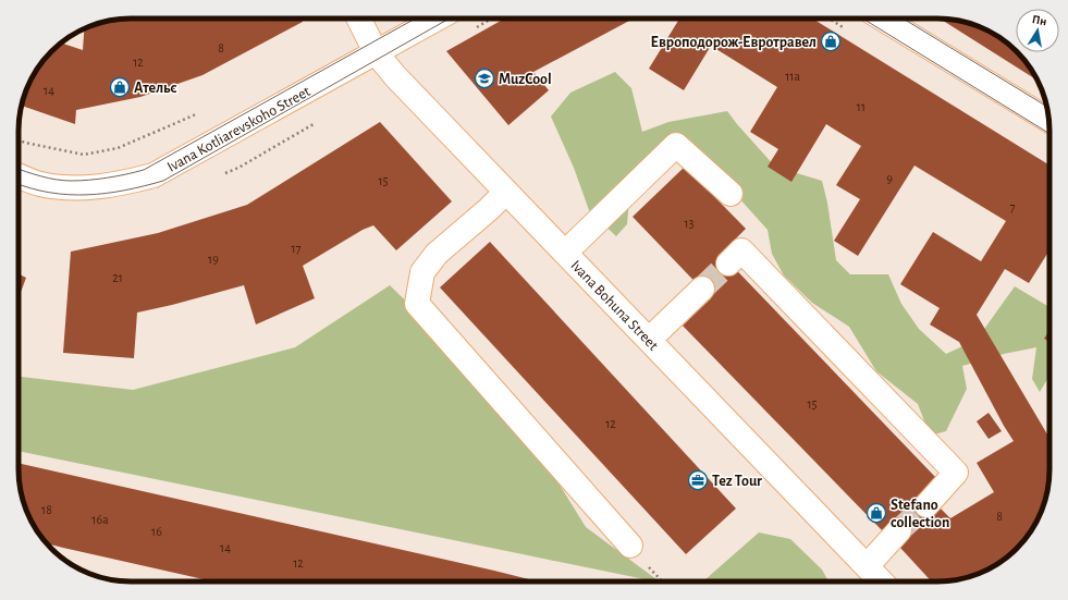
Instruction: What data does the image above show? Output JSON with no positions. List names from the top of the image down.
{
  "streets": {
    "street": ["Ivana Kotliarevskoho Street", "Ivana Bohuna Street"]
  },
  "crossings": [
    ["Ivana Kotliarevskoho Street", "Ivana Bohuna Street"]
  ],
  "places": {
    "shop": ["Европодорож-Евротравел", "Ательє", "Stefano collection"],
    "school or university": ["MuzCool"],
    "office": ["Tez Tour"]
  },
  "house_numbers": [
    "8",
    "12",
    "11а",
    "14",
    "11",
    "9",
    "15",
    "7",
    "13",
    "17",
    "19",
    "21",
    "15",
    "12",
    "18",
    "8",
    "16а",
    "16",
    "14",
    "12"
  ],
  "north": "top"
}
